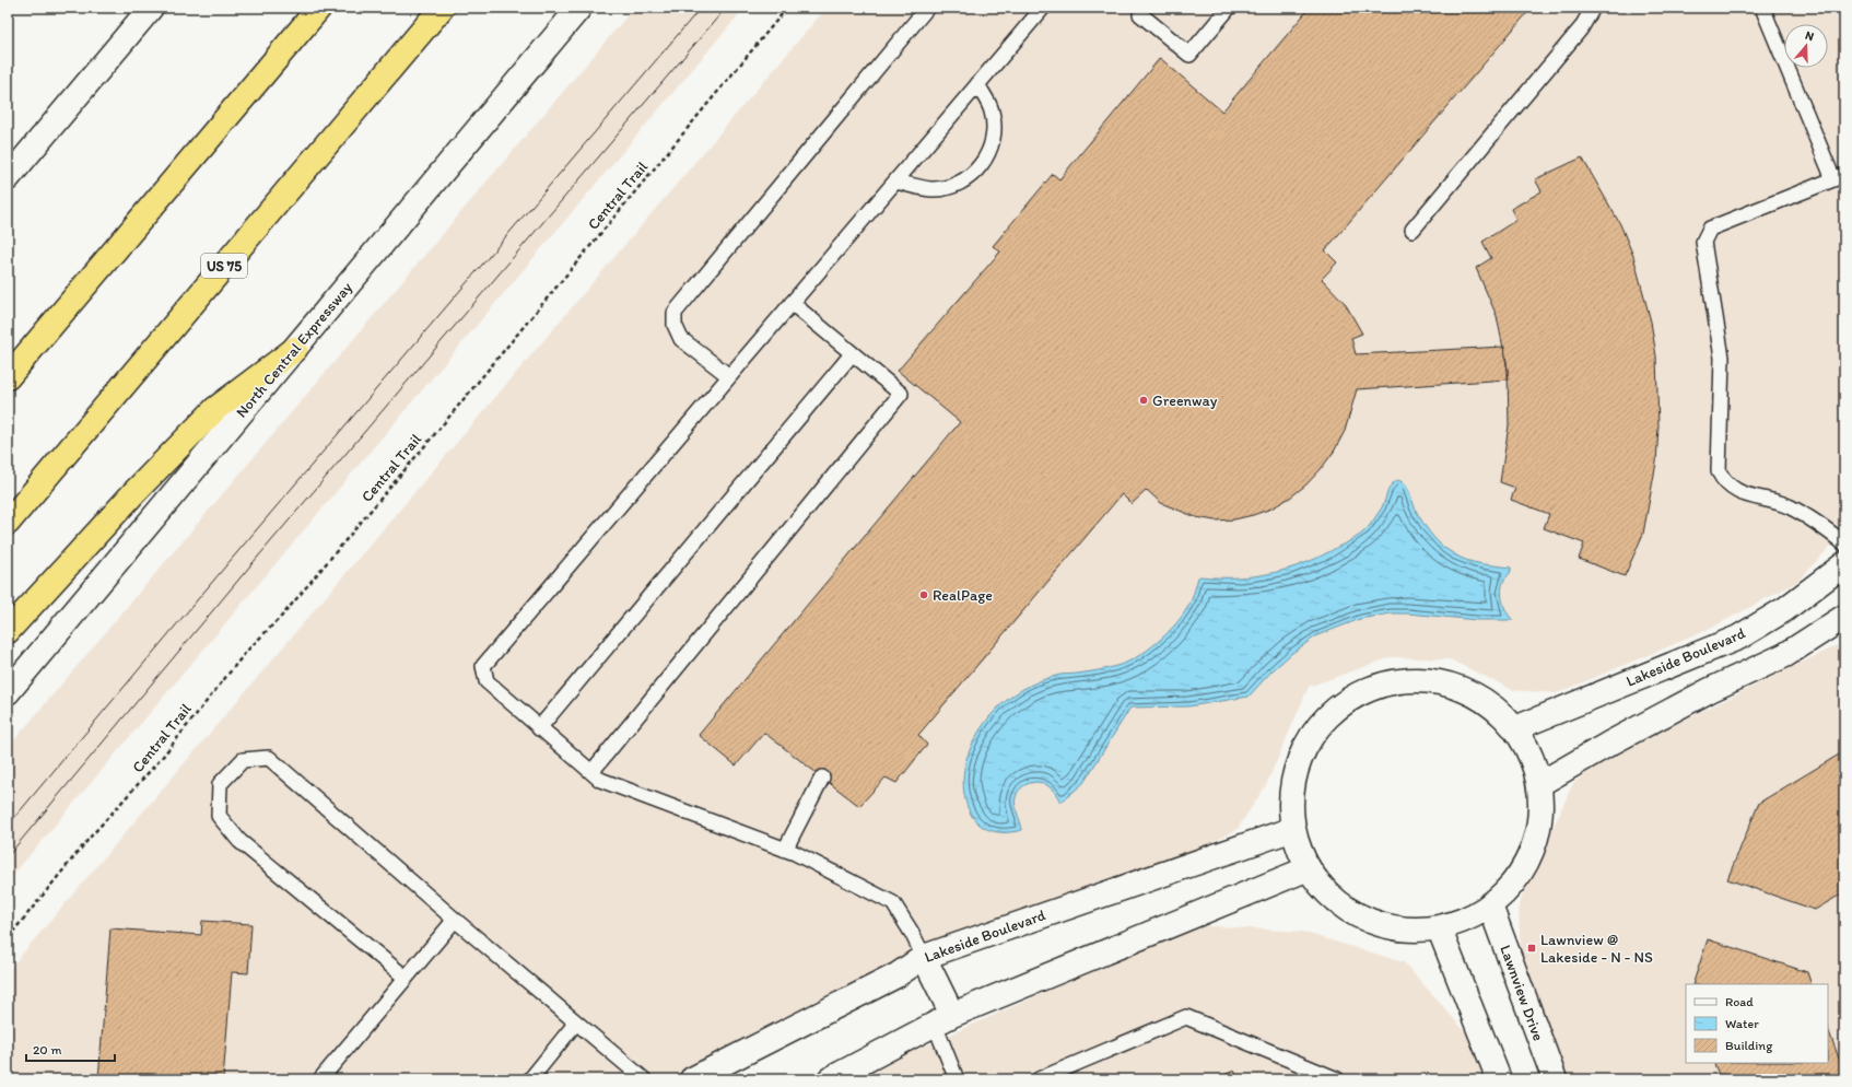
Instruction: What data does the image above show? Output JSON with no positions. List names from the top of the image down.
{
  "streets": {
    "highway": ["US 75"],
    "street": ["North Central Expressway", "Lakeside Boulevard", "Lawnview Drive"],
    "path": ["Central Trail"]
  },
  "places": {
    "other": ["Greenway", "RealPage"],
    "transit": ["Lawnview @ Lakeside - N - NS"]
  },
  "legend": ["Road", "Water", "Building"],
  "scale_bar": "20 m",
  "north": "top"
}
